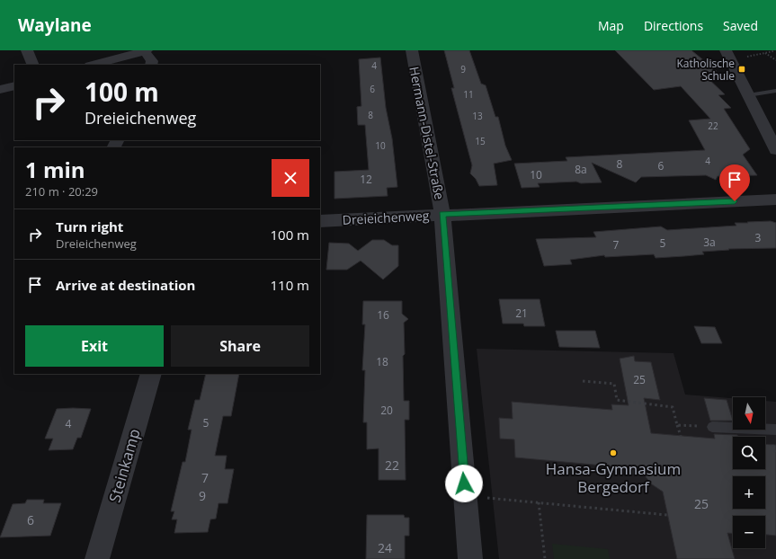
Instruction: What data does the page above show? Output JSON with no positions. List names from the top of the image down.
{
  "streets": {
    "street": ["Hermann-Distel-Straße", "Dreieichenweg", "Steinkamp"]
  },
  "crossings": [
    ["Hermann-Distel-Straße", "Dreieichenweg"]
  ],
  "places": {
    "transit": ["Katholische Schule"],
    "other": ["Hansa-Gymnasium Bergedorf"]
  },
  "house_numbers": [
    "4",
    "9",
    "6",
    "11",
    "8",
    "13",
    "22",
    "15",
    "10",
    "4",
    "8",
    "6",
    "8a",
    "10",
    "12",
    "3",
    "3a",
    "5",
    "7",
    "21",
    "16",
    "18",
    "25",
    "20",
    "5",
    "4",
    "22",
    "7",
    "9",
    "25",
    "6",
    "24"
  ],
  "north": "bottom",
  "page": {
    "header": "Waylane",
    "nav": ["Map", "Directions", "Saved"],
    "turn": ["100 m", "Dreieichenweg"],
    "heading": ["1 min", "210 m · 20:29"],
    "list": [
      {
        "name": "Turn right",
        "note": "Dreieichenweg",
        "value": "100 m"
      },
      {
        "name": "Arrive at destination",
        "value": "110 m"
      }
    ],
    "buttons": ["Exit", "Share"],
    "map_buttons": ["+", "−"]
  }
}
